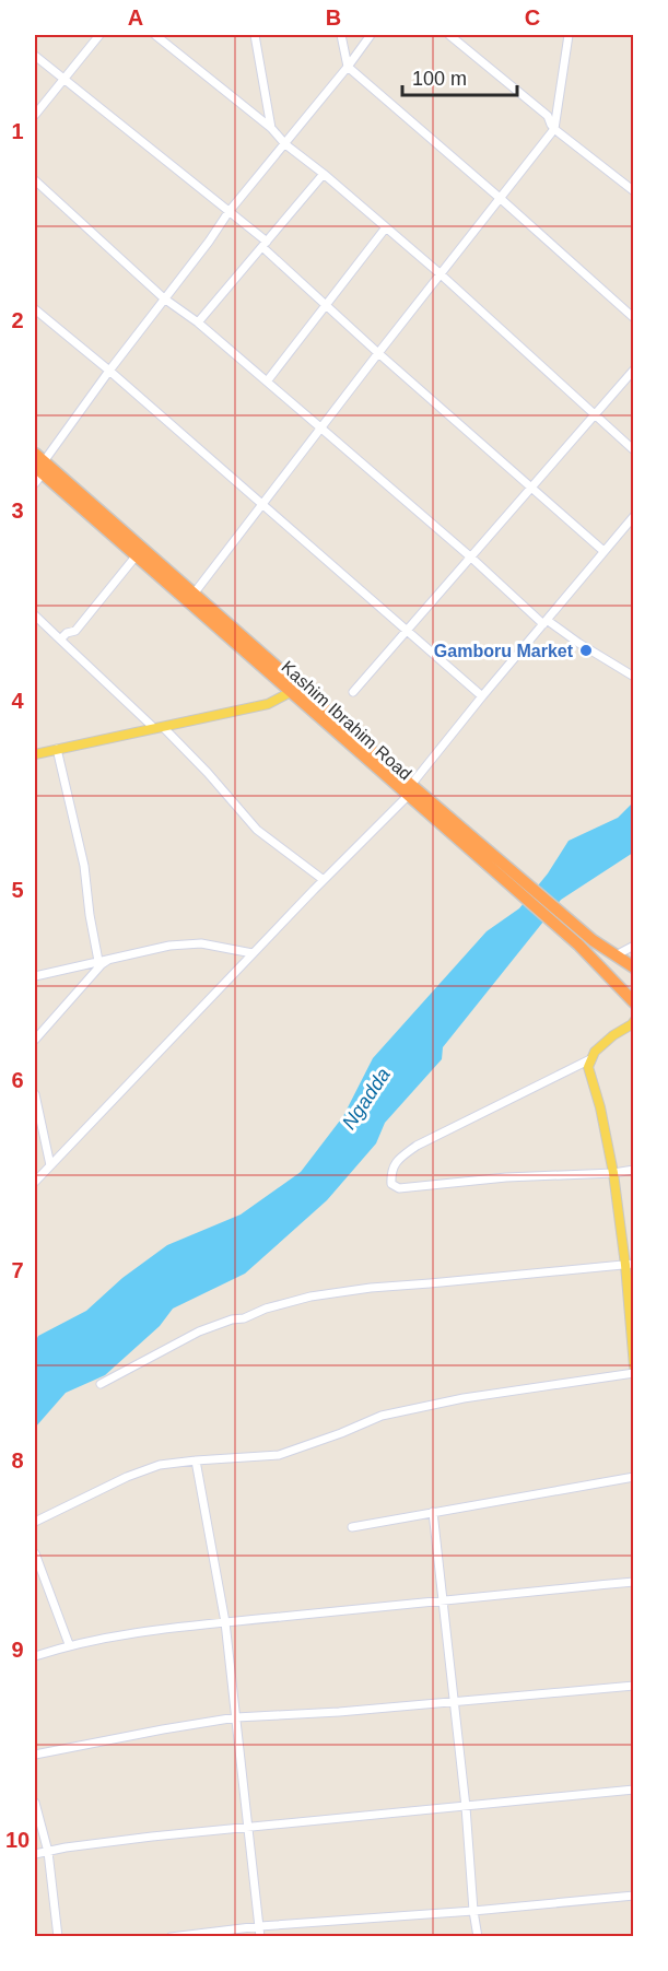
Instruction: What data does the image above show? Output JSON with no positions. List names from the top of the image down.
{
  "streets": {
    "highway": ["Kashim Ibrahim Road"]
  },
  "water": ["Ngadda"],
  "places": ["Gamboru Market"],
  "scale_bar": "100 m",
  "grid": {
    "columns": ["A", "B", "C"],
    "rows": [
      "1",
      "2",
      "3",
      "4",
      "5",
      "6",
      "7",
      "8",
      "9",
      "10"
    ]
  }
}
